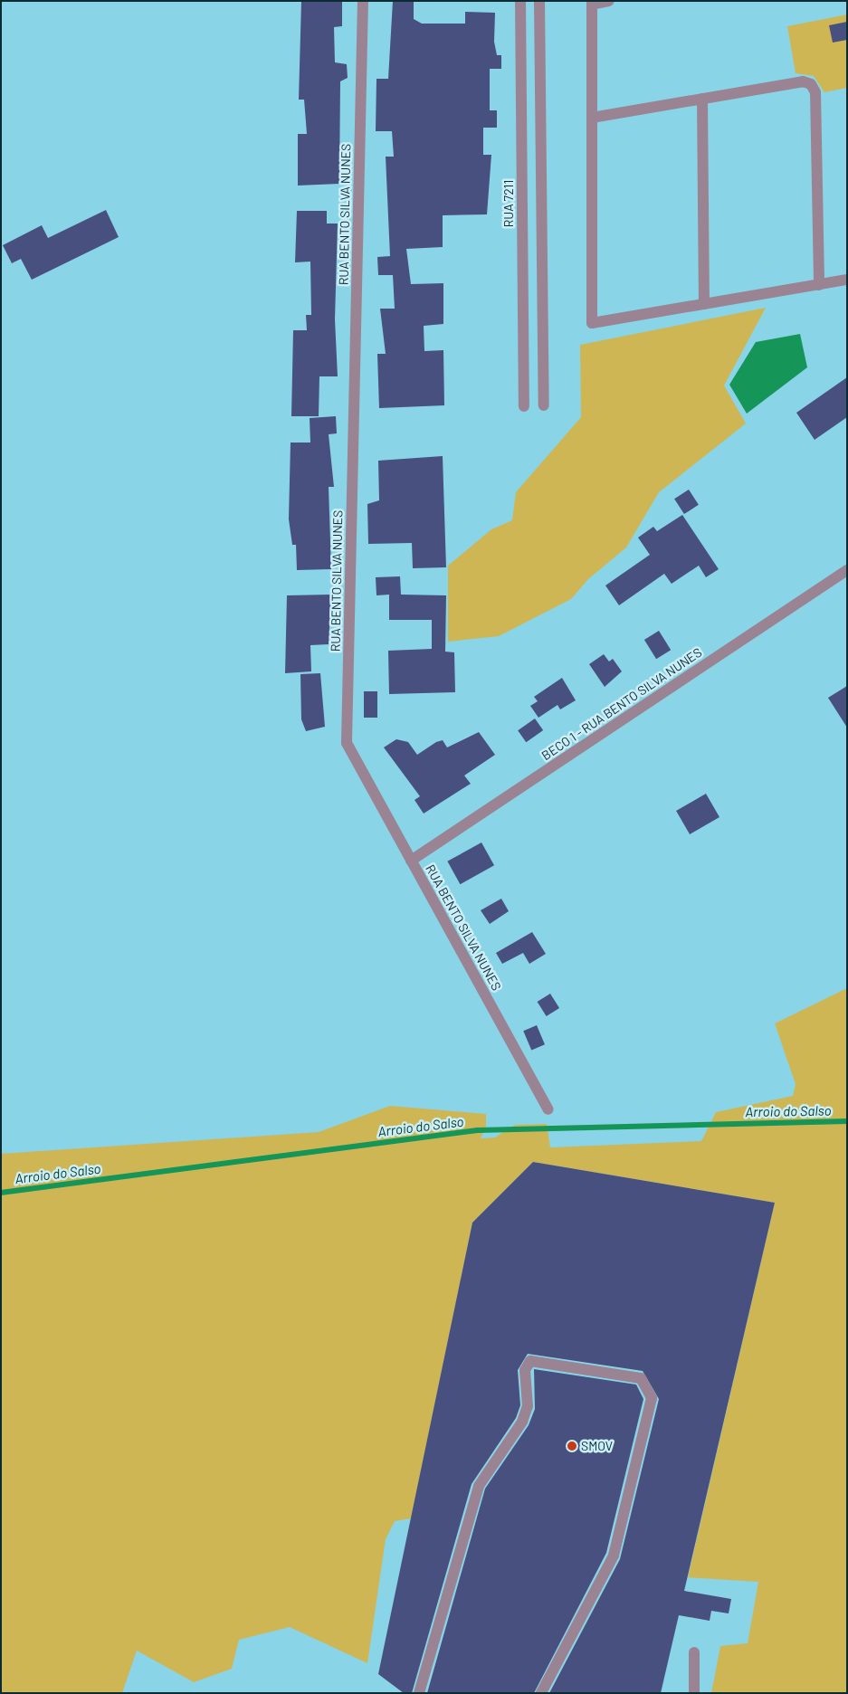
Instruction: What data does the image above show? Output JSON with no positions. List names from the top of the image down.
{
  "streets": {
    "street": ["RUA 7211", "RUA BENTO SILVA NUNES", "BECO 1 - RUA BENTO SILVA NUNES"]
  },
  "crossings": [
    ["RUA BENTO SILVA NUNES", "BECO 1 - RUA BENTO SILVA NUNES"]
  ],
  "water": ["Arroio do Salso"],
  "places": ["SMOV"]
}
